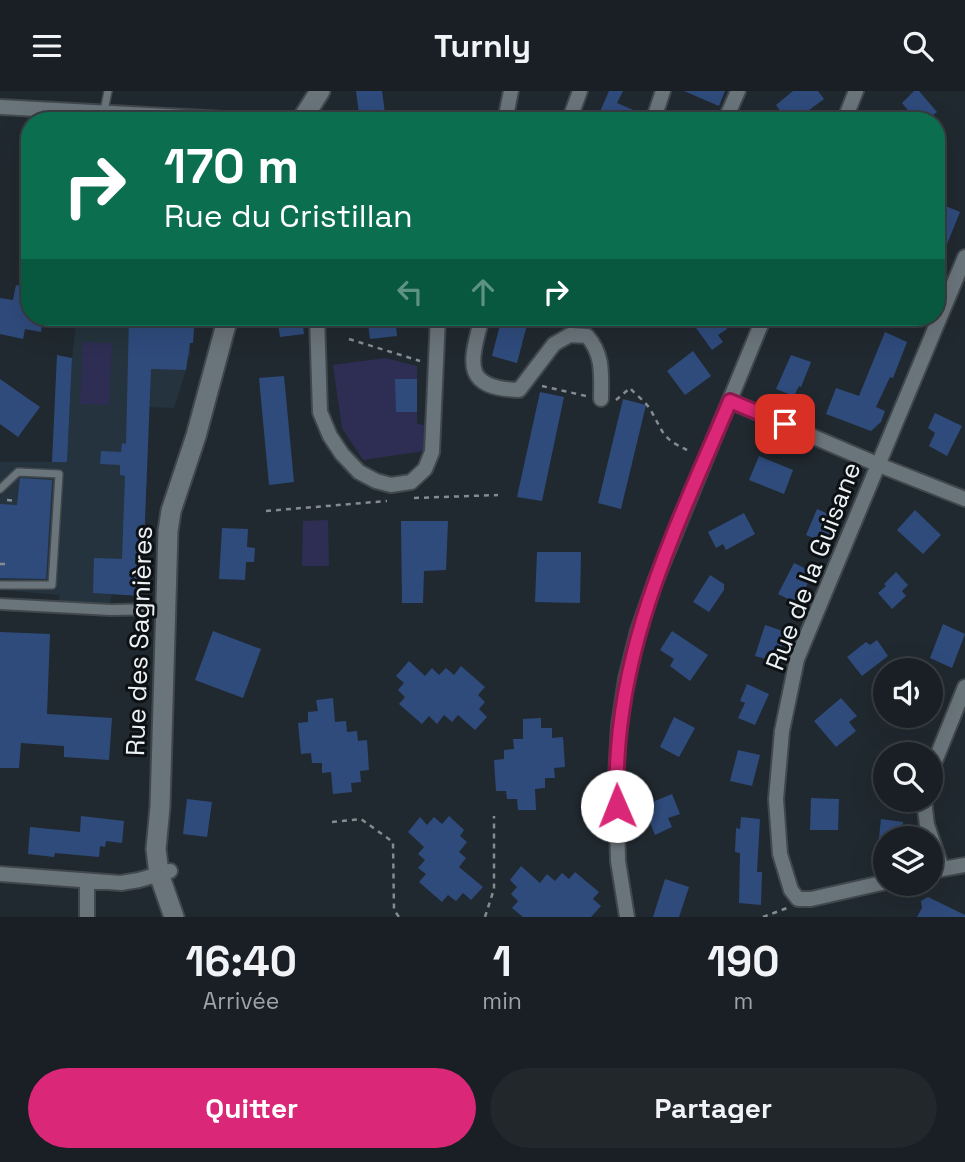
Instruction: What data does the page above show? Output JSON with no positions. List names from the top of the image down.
{
  "streets": {
    "main road": ["Rue des Sagnières"],
    "street": ["Rue de la Guisane"]
  },
  "page": {
    "header": "Turnly",
    "turn": ["170 m", "Rue du Cristillan"],
    "eta": [
      "16:40",
      "Arrivée",
      "1",
      "min",
      "190",
      "m"
    ],
    "buttons": ["Quitter", "Partager"]
  }
}
